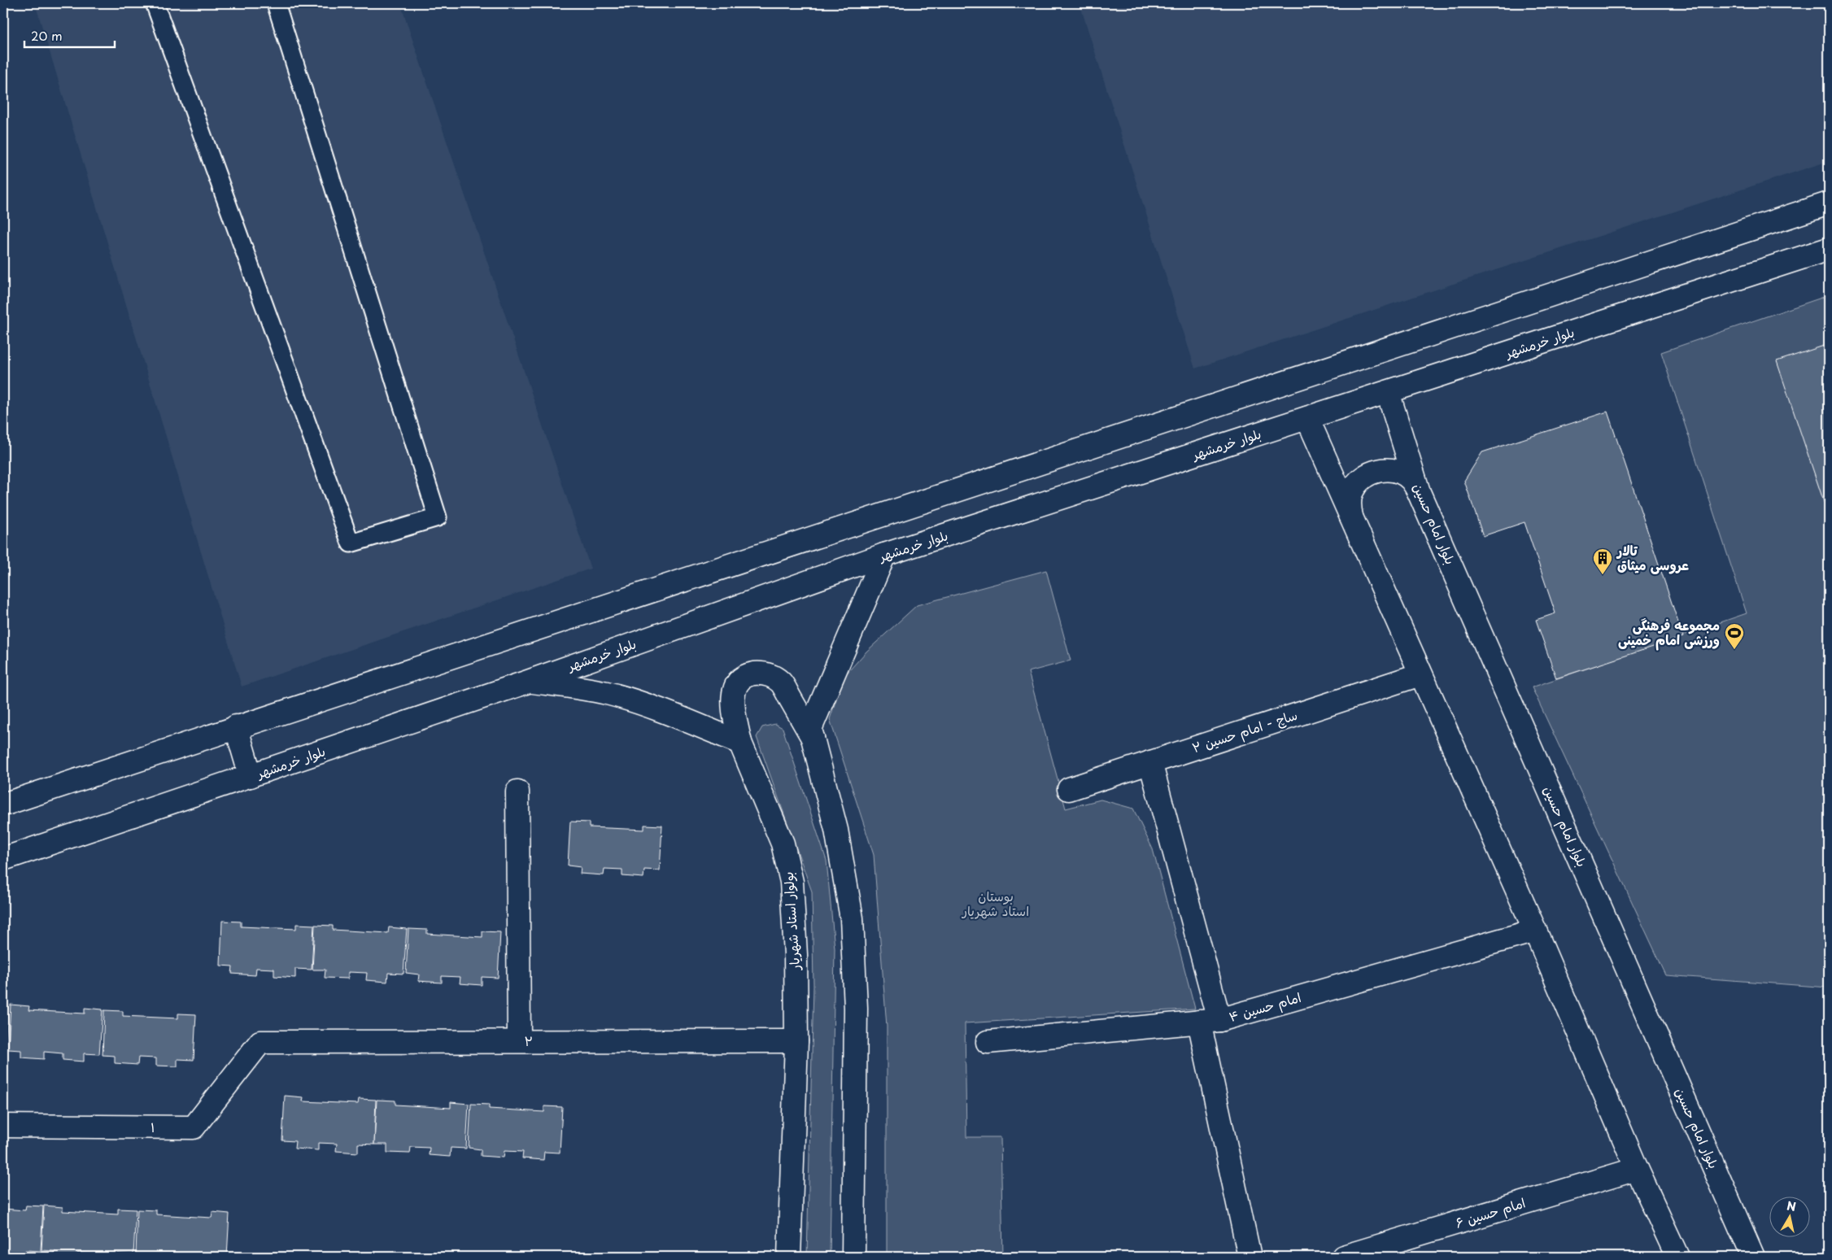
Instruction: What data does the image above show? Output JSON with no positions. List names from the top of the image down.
{
  "streets": {
    "street": [
      "بلوار خرمشهر",
      "بلوار امام حسین",
      "ساچ - امام حسین ۲",
      "بولوار استاد شهریار",
      "امام حسین ۴",
      "۲",
      "۱",
      "امام حسین ۶"
    ]
  },
  "crossings": [
    ["بلوار خرمشهر", "بلوار امام حسین"],
    ["بولوار استاد شهریار", "۲"],
    ["۲", "۱"]
  ],
  "parks": ["بوستان استاد شهریار"],
  "places": {
    "building": ["تالار عروسی میثاق"],
    "sports": ["مجموعه فرهنگی ورزشی امام خمینی"]
  },
  "scale_bar": "20 m",
  "north": "top"
}
